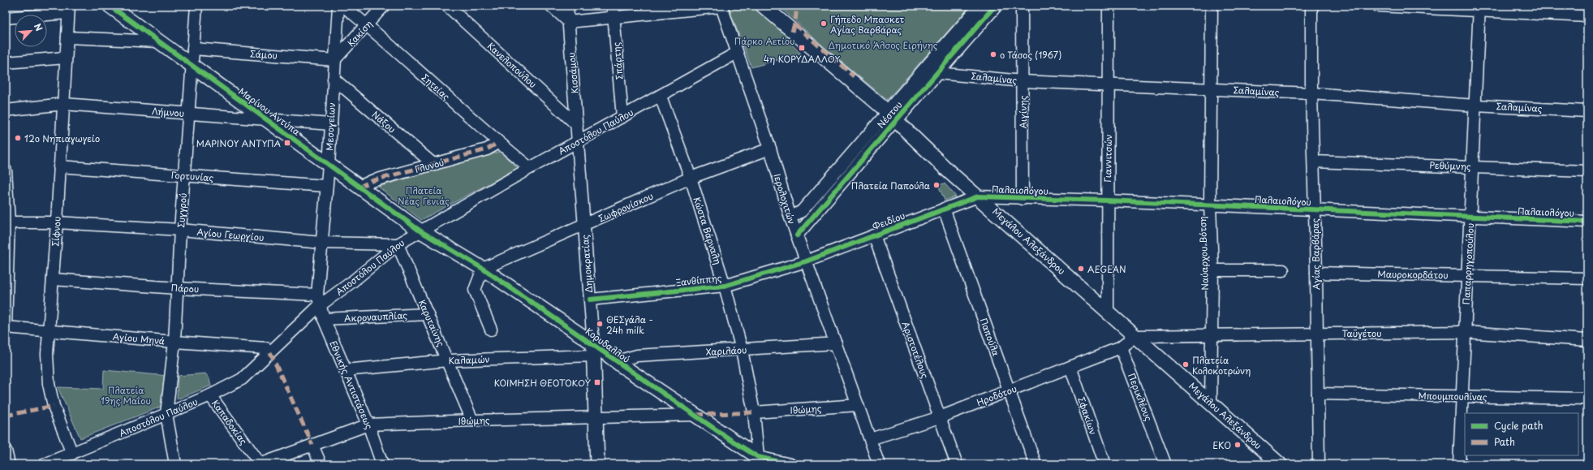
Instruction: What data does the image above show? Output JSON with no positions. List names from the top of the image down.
{
  "streets": {
    "street": [
      "Κακίση",
      "Σάμου",
      "Σπάρτης",
      "Κανελοπούλου",
      "Κισσάμου",
      "Σαλαμίνας",
      "Σητείας",
      "Μαρίνου Αντύπα",
      "Λήμνου",
      "Αιγίνης",
      "Νέστου",
      "Νάξου",
      "Μεσογείων",
      "Αποστόλου Παύλου",
      "Γιαννιτσών",
      "Γλυνού",
      "Ρεθύμνης",
      "Γορτυνίας",
      "Παλαιολόγου",
      "Ιερολοχιτών",
      "Σωφρονίσκου",
      "Συγγρού",
      "Φειδίου",
      "Κώστα Βάρναλη",
      "Σίφνου",
      "Αγίου Γεωργίου",
      "Μεγάλου Αλεξάνδρου",
      "Ναύαρχου Βότση",
      "Αγίας Βαρβάρας",
      "Δημοκρατίας",
      "Παπαρρηγοπούλου",
      "Μαυροκορδάτου",
      "Ξανθίππης",
      "Πάρου",
      "Ακροναυπλίας",
      "Καρυταίνης",
      "Ταϋγέτου",
      "Παπούλα",
      "Αγίου Μηνά",
      "Κορυδαλλού",
      "Αριστοτέλους",
      "Χαριλάου",
      "Καλαμών",
      "Εθνικής Αντιστάσεως",
      "Ηροδότου",
      "Μπουμπουλίνας",
      "Περικλέους",
      "Ιθώμης",
      "Σφακίων",
      "Καπαδοκίας"
    ]
  },
  "crossings": [
    ["Κακίση", "Σάμου"],
    ["Κακίση", "Σητείας"],
    ["Κακίση", "Μεσογείων"],
    ["Σάμου", "Μεσογείων"],
    ["Σάμου", "Συγγρού"],
    ["Σπάρτης", "Αποστόλου Παύλου"],
    ["Κανελοπούλου", "Κισσάμου"],
    ["Κισσάμου", "Αποστόλου Παύλου"],
    ["Κισσάμου", "Δημοκρατίας"],
    ["Σαλαμίνας", "Αιγίνης"],
    ["Σαλαμίνας", "Νέστου"],
    ["Σαλαμίνας", "Γιαννιτσών"],
    ["Σαλαμίνας", "Ναύαρχου Βότση"],
    ["Σαλαμίνας", "Αγίας Βαρβάρας"],
    ["Σαλαμίνας", "Παπαρρηγοπούλου"],
    ["Σητείας", "Αποστόλου Παύλου"],
    ["Σητείας", "Γλυνού"],
    ["Μαρίνου Αντύπα", "Λήμνου"],
    ["Μαρίνου Αντύπα", "Μεσογείων"],
    ["Μαρίνου Αντύπα", "Αποστόλου Παύλου"],
    ["Μαρίνου Αντύπα", "Γλυνού"],
    ["Μαρίνου Αντύπα", "Συγγρού"],
    ["Μαρίνου Αντύπα", "Κορυδαλλού"],
    ["Λήμνου", "Μεσογείων"],
    ["Λήμνου", "Συγγρού"],
    ["Λήμνου", "Σίφνου"],
    ["Αιγίνης", "Παλαιολόγου"],
    ["Νέστου", "Ιερολοχιτών"],
    ["Νέστου", "Μεγάλου Αλεξάνδρου"],
    ["Νάξου", "Μεσογείων"],
    ["Νάξου", "Γλυνού"],
    ["Μεσογείων", "Αποστόλου Παύλου"],
    ["Μεσογείων", "Γορτυνίας"],
    ["Μεσογείων", "Αγίου Γεωργίου"],
    ["Μεσογείων", "Πάρου"],
    ["Μεσογείων", "Εθνικής Αντιστάσεως"],
    ["Αποστόλου Παύλου", "Ιερολοχιτών"],
    ["Αποστόλου Παύλου", "Συγγρού"],
    ["Αποστόλου Παύλου", "Κώστα Βάρναλη"],
    ["Αποστόλου Παύλου", "Σίφνου"],
    ["Αποστόλου Παύλου", "Αγίου Γεωργίου"],
    ["Αποστόλου Παύλου", "Δημοκρατίας"],
    ["Αποστόλου Παύλου", "Πάρου"],
    ["Αποστόλου Παύλου", "Καρυταίνης"],
    ["Αποστόλου Παύλου", "Αγίου Μηνά"],
    ["Αποστόλου Παύλου", "Κορυδαλλού"],
    ["Αποστόλου Παύλου", "Εθνικής Αντιστάσεως"],
    ["Αποστόλου Παύλου", "Καπαδοκίας"],
    ["Γιαννιτσών", "Παλαιολόγου"],
    ["Γιαννιτσών", "Μεγάλου Αλεξάνδρου"],
    ["Ρεθύμνης", "Αγίας Βαρβάρας"],
    ["Ρεθύμνης", "Παπαρρηγοπούλου"],
    ["Γορτυνίας", "Συγγρού"],
    ["Γορτυνίας", "Σίφνου"],
    ["Παλαιολόγου", "Φειδίου"],
    ["Παλαιολόγου", "Μεγάλου Αλεξάνδρου"],
    ["Παλαιολόγου", "Ναύαρχου Βότση"],
    ["Παλαιολόγου", "Αγίας Βαρβάρας"],
    ["Παλαιολόγου", "Παπαρρηγοπούλου"],
    ["Ιερολοχιτών", "Σωφρονίσκου"],
    ["Ιερολοχιτών", "Φειδίου"],
    ["Ιερολοχιτών", "Ξανθίππης"],
    ["Ιερολοχιτών", "Χαριλάου"],
    ["Ιερολοχιτών", "Ηροδότου"],
    ["Ιερολοχιτών", "Ιθώμης"],
    ["Σωφρονίσκου", "Κώστα Βάρναλη"],
    ["Σωφρονίσκου", "Δημοκρατίας"],
    ["Σωφρονίσκου", "Κορυδαλλού"],
    ["Συγγρού", "Αγίου Γεωργίου"],
    ["Συγγρού", "Πάρου"],
    ["Συγγρού", "Αγίου Μηνά"],
    ["Φειδίου", "Μεγάλου Αλεξάνδρου"],
    ["Φειδίου", "Ξανθίππης"],
    ["Φειδίου", "Παπούλα"],
    ["Φειδίου", "Αριστοτέλους"],
    ["Κώστα Βάρναλη", "Ξανθίππης"],
    ["Κώστα Βάρναλη", "Κορυδαλλού"],
    ["Κώστα Βάρναλη", "Χαριλάου"],
    ["Κώστα Βάρναλη", "Ιθώμης"],
    ["Σίφνου", "Αγίου Γεωργίου"],
    ["Σίφνου", "Πάρου"],
    ["Σίφνου", "Αγίου Μηνά"],
    ["Αγίου Γεωργίου", "Καρυταίνης"],
    ["Μεγάλου Αλεξάνδρου", "Ναύαρχου Βότση"],
    ["Μεγάλου Αλεξάνδρου", "Ταϋγέτου"],
    ["Ναύαρχου Βότση", "Ταϋγέτου"],
    ["Αγίας Βαρβάρας", "Μαυροκορδάτου"],
    ["Αγίας Βαρβάρας", "Ταϋγέτου"],
    ["Αγίας Βαρβάρας", "Μπουμπουλίνας"],
    ["Δημοκρατίας", "Ξανθίππης"],
    ["Δημοκρατίας", "Κορυδαλλού"],
    ["Δημοκρατίας", "Καλαμών"],
    ["Δημοκρατίας", "Ιθώμης"],
    ["Παπαρρηγοπούλου", "Μαυροκορδάτου"],
    ["Παπαρρηγοπούλου", "Ταϋγέτου"],
    ["Παπαρρηγοπούλου", "Μπουμπουλίνας"],
    ["Πάρου", "Εθνικής Αντιστάσεως"],
    ["Ακροναυπλίας", "Καρυταίνης"],
    ["Ακροναυπλίας", "Εθνικής Αντιστάσεως"],
    ["Καρυταίνης", "Καλαμών"],
    ["Καρυταίνης", "Ιθώμης"],
    ["Παπούλα", "Ηροδότου"],
    ["Κορυδαλλού", "Χαριλάου"],
    ["Κορυδαλλού", "Καλαμών"],
    ["Κορυδαλλού", "Ιθώμης"],
    ["Αριστοτέλους", "Ηροδότου"],
    ["Καλαμών", "Εθνικής Αντιστάσεως"],
    ["Εθνικής Αντιστάσεως", "Ιθώμης"],
    ["Ηροδότου", "Περικλέους"],
    ["Ηροδότου", "Σφακίων"],
    ["Ιθώμης", "Καπαδοκίας"]
  ],
  "parks": [
    "Πάρκο Αετίου",
    "Δημοτικό Άλσος Ειρήνης",
    "Πλατεία Νέας Γενιάς",
    "Πλατεία 19ης Μαΐου"
  ],
  "places": {
    "other": [
      "Γήπεδο Μπασκετ Αγίας Βαρβάρας",
      "ο Τάσος (1967)",
      "12ο Νηπιαγωγείο",
      "Πλατεία Παπούλα",
      "AEGEAN",
      "ΘΕΣγάλα - 24h milk",
      "Πλατεία Κολοκοτρώνη",
      "EKO"
    ],
    "transit": ["4η ΚΟΡΥΔΑΛΛΟΥ", "ΜΑΡΙΝΟΥ ΑΝΤΥΠΑ", "ΚΟΙΜΗΣΗ ΘΕΟΤΟΚΟΥ"]
  },
  "legend": ["Cycle path", "Path"],
  "north": "top right"
}
